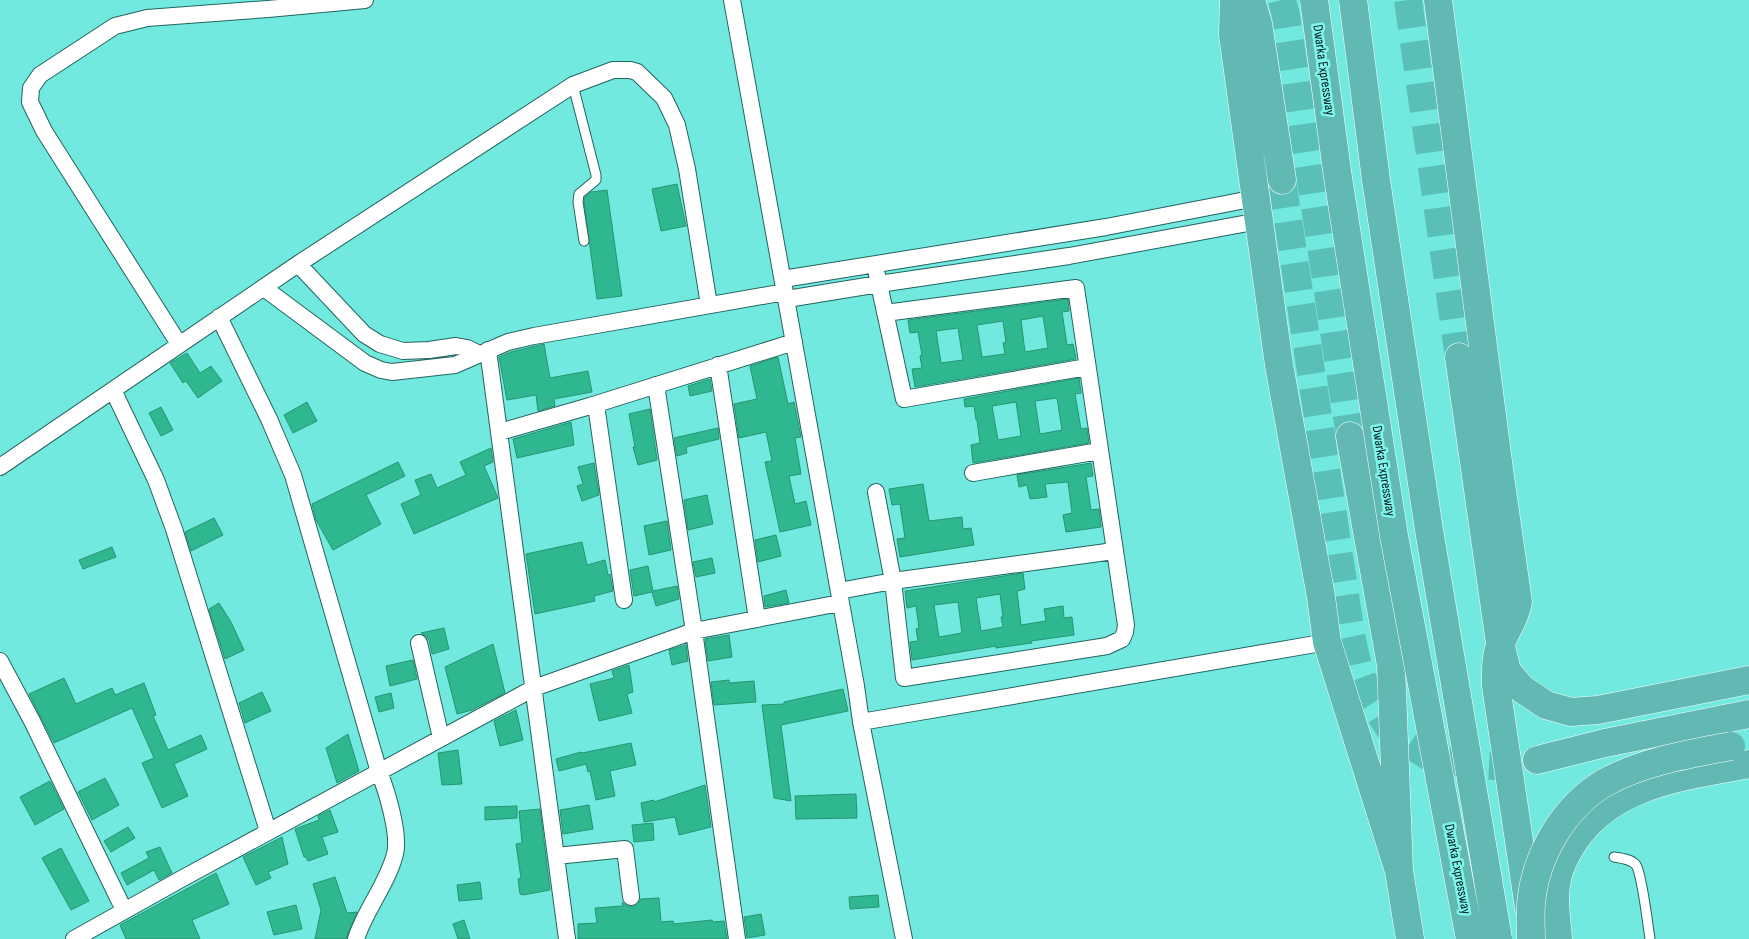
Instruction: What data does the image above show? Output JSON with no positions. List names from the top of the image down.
{
  "streets": {
    "highway": ["Dwarka Expressway"]
  }
}
